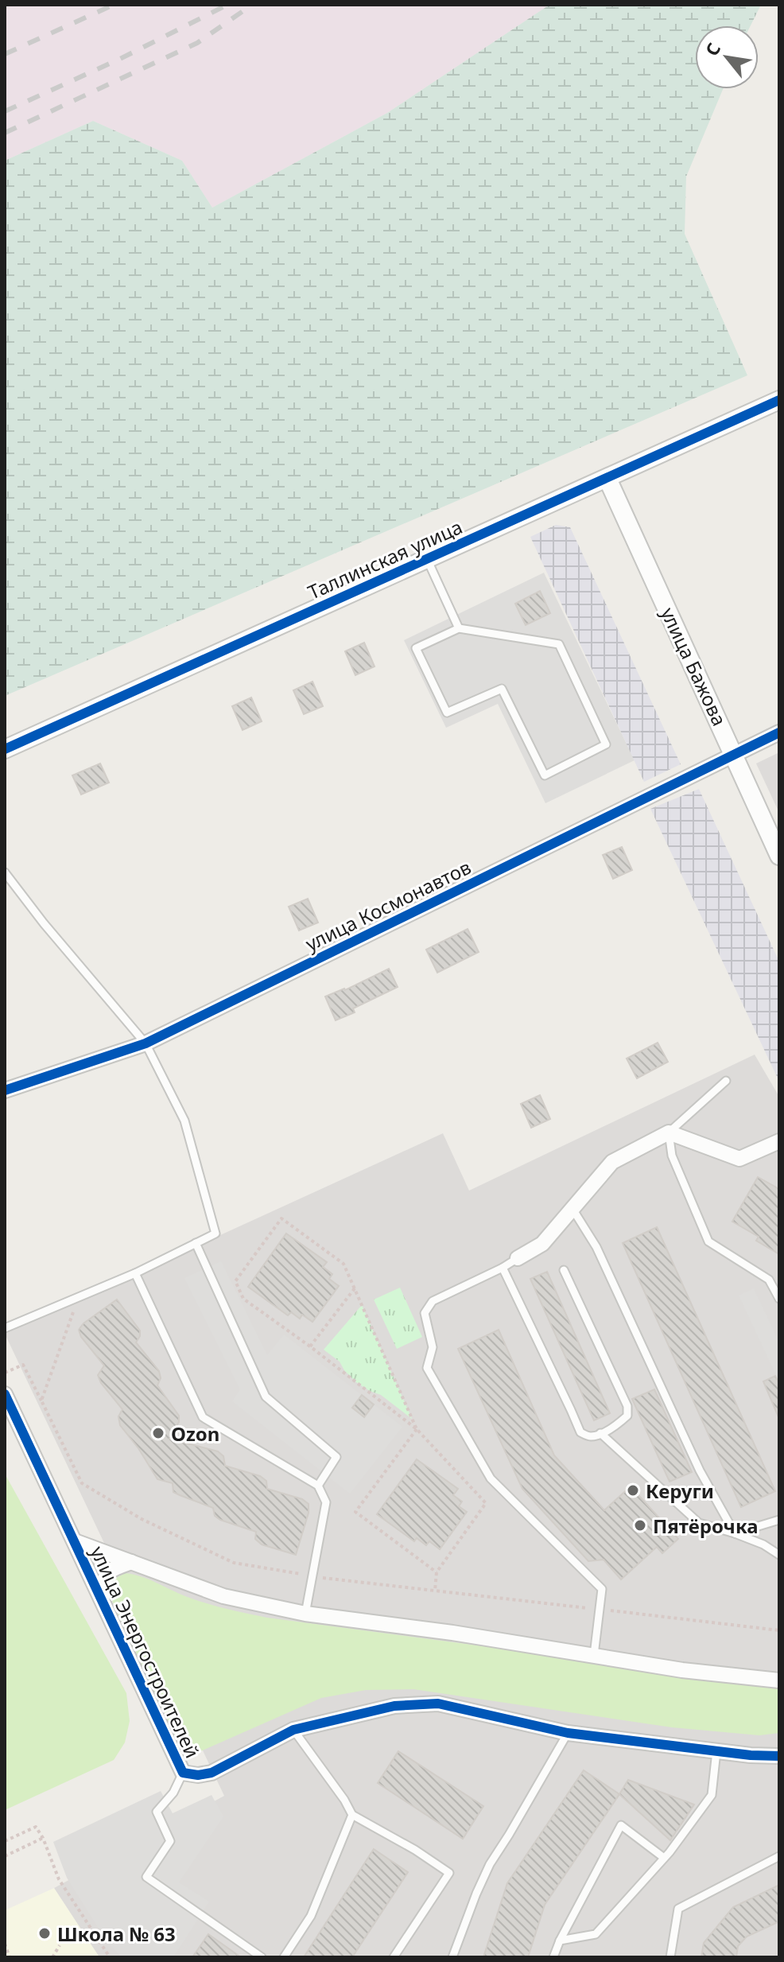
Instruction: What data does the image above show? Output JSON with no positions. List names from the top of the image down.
{
  "streets": {
    "street": [
      "Таллинская улица",
      "улица Бажова",
      "улица Космонавтов",
      "улица Энергостроителей"
    ]
  },
  "crossings": [
    ["Таллинская улица", "улица Бажова"],
    ["улица Бажова", "улица Космонавтов"]
  ],
  "places": [
    "Ozon",
    "Керуги",
    "Пятёрочка",
    "Школа № 63"
  ],
  "north": "top left"
}
